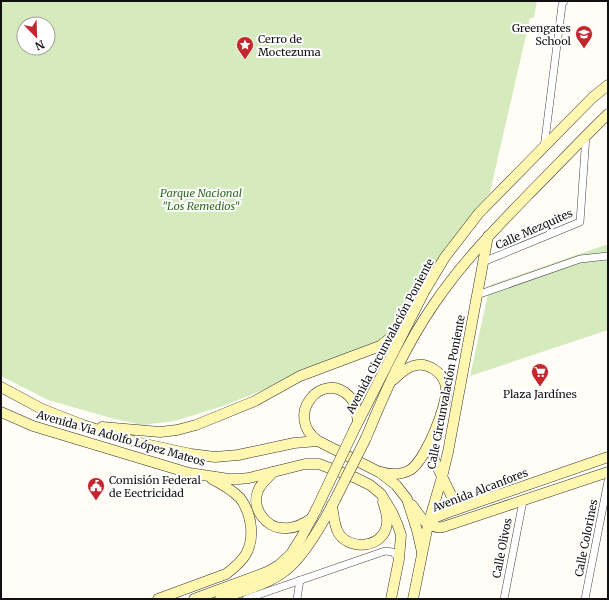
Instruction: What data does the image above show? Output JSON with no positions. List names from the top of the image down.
{
  "streets": {
    "main road": [
      "Avenida Circunvalación Poniente",
      "Calle Circunvalación Poniente",
      "Avenida Via Adolfo López Mateos",
      "Avenida Alcanfores"
    ],
    "street": ["Calle Mezquites", "Calle Colorines", "Calle Olivos"]
  },
  "crossings": [
    ["Calle Mezquites", "Avenida Circunvalación Poniente"],
    ["Calle Mezquites", "Calle Circunvalación Poniente"],
    ["Avenida Circunvalación Poniente", "Calle Circunvalación Poniente"],
    ["Calle Circunvalación Poniente", "Avenida Alcanfores"],
    ["Avenida Alcanfores", "Calle Colorines"],
    ["Avenida Alcanfores", "Calle Olivos"]
  ],
  "parks": ["Parque Nacional \"Los Remedios\""],
  "places": {
    "school or university": ["Greengates School"],
    "place": ["Cerro de Moctezuma"],
    "supermarket": ["Plaza Jardínes"],
    "public building": ["Comisión Federal de Eectricidad"]
  },
  "north": "bottom right"
}
